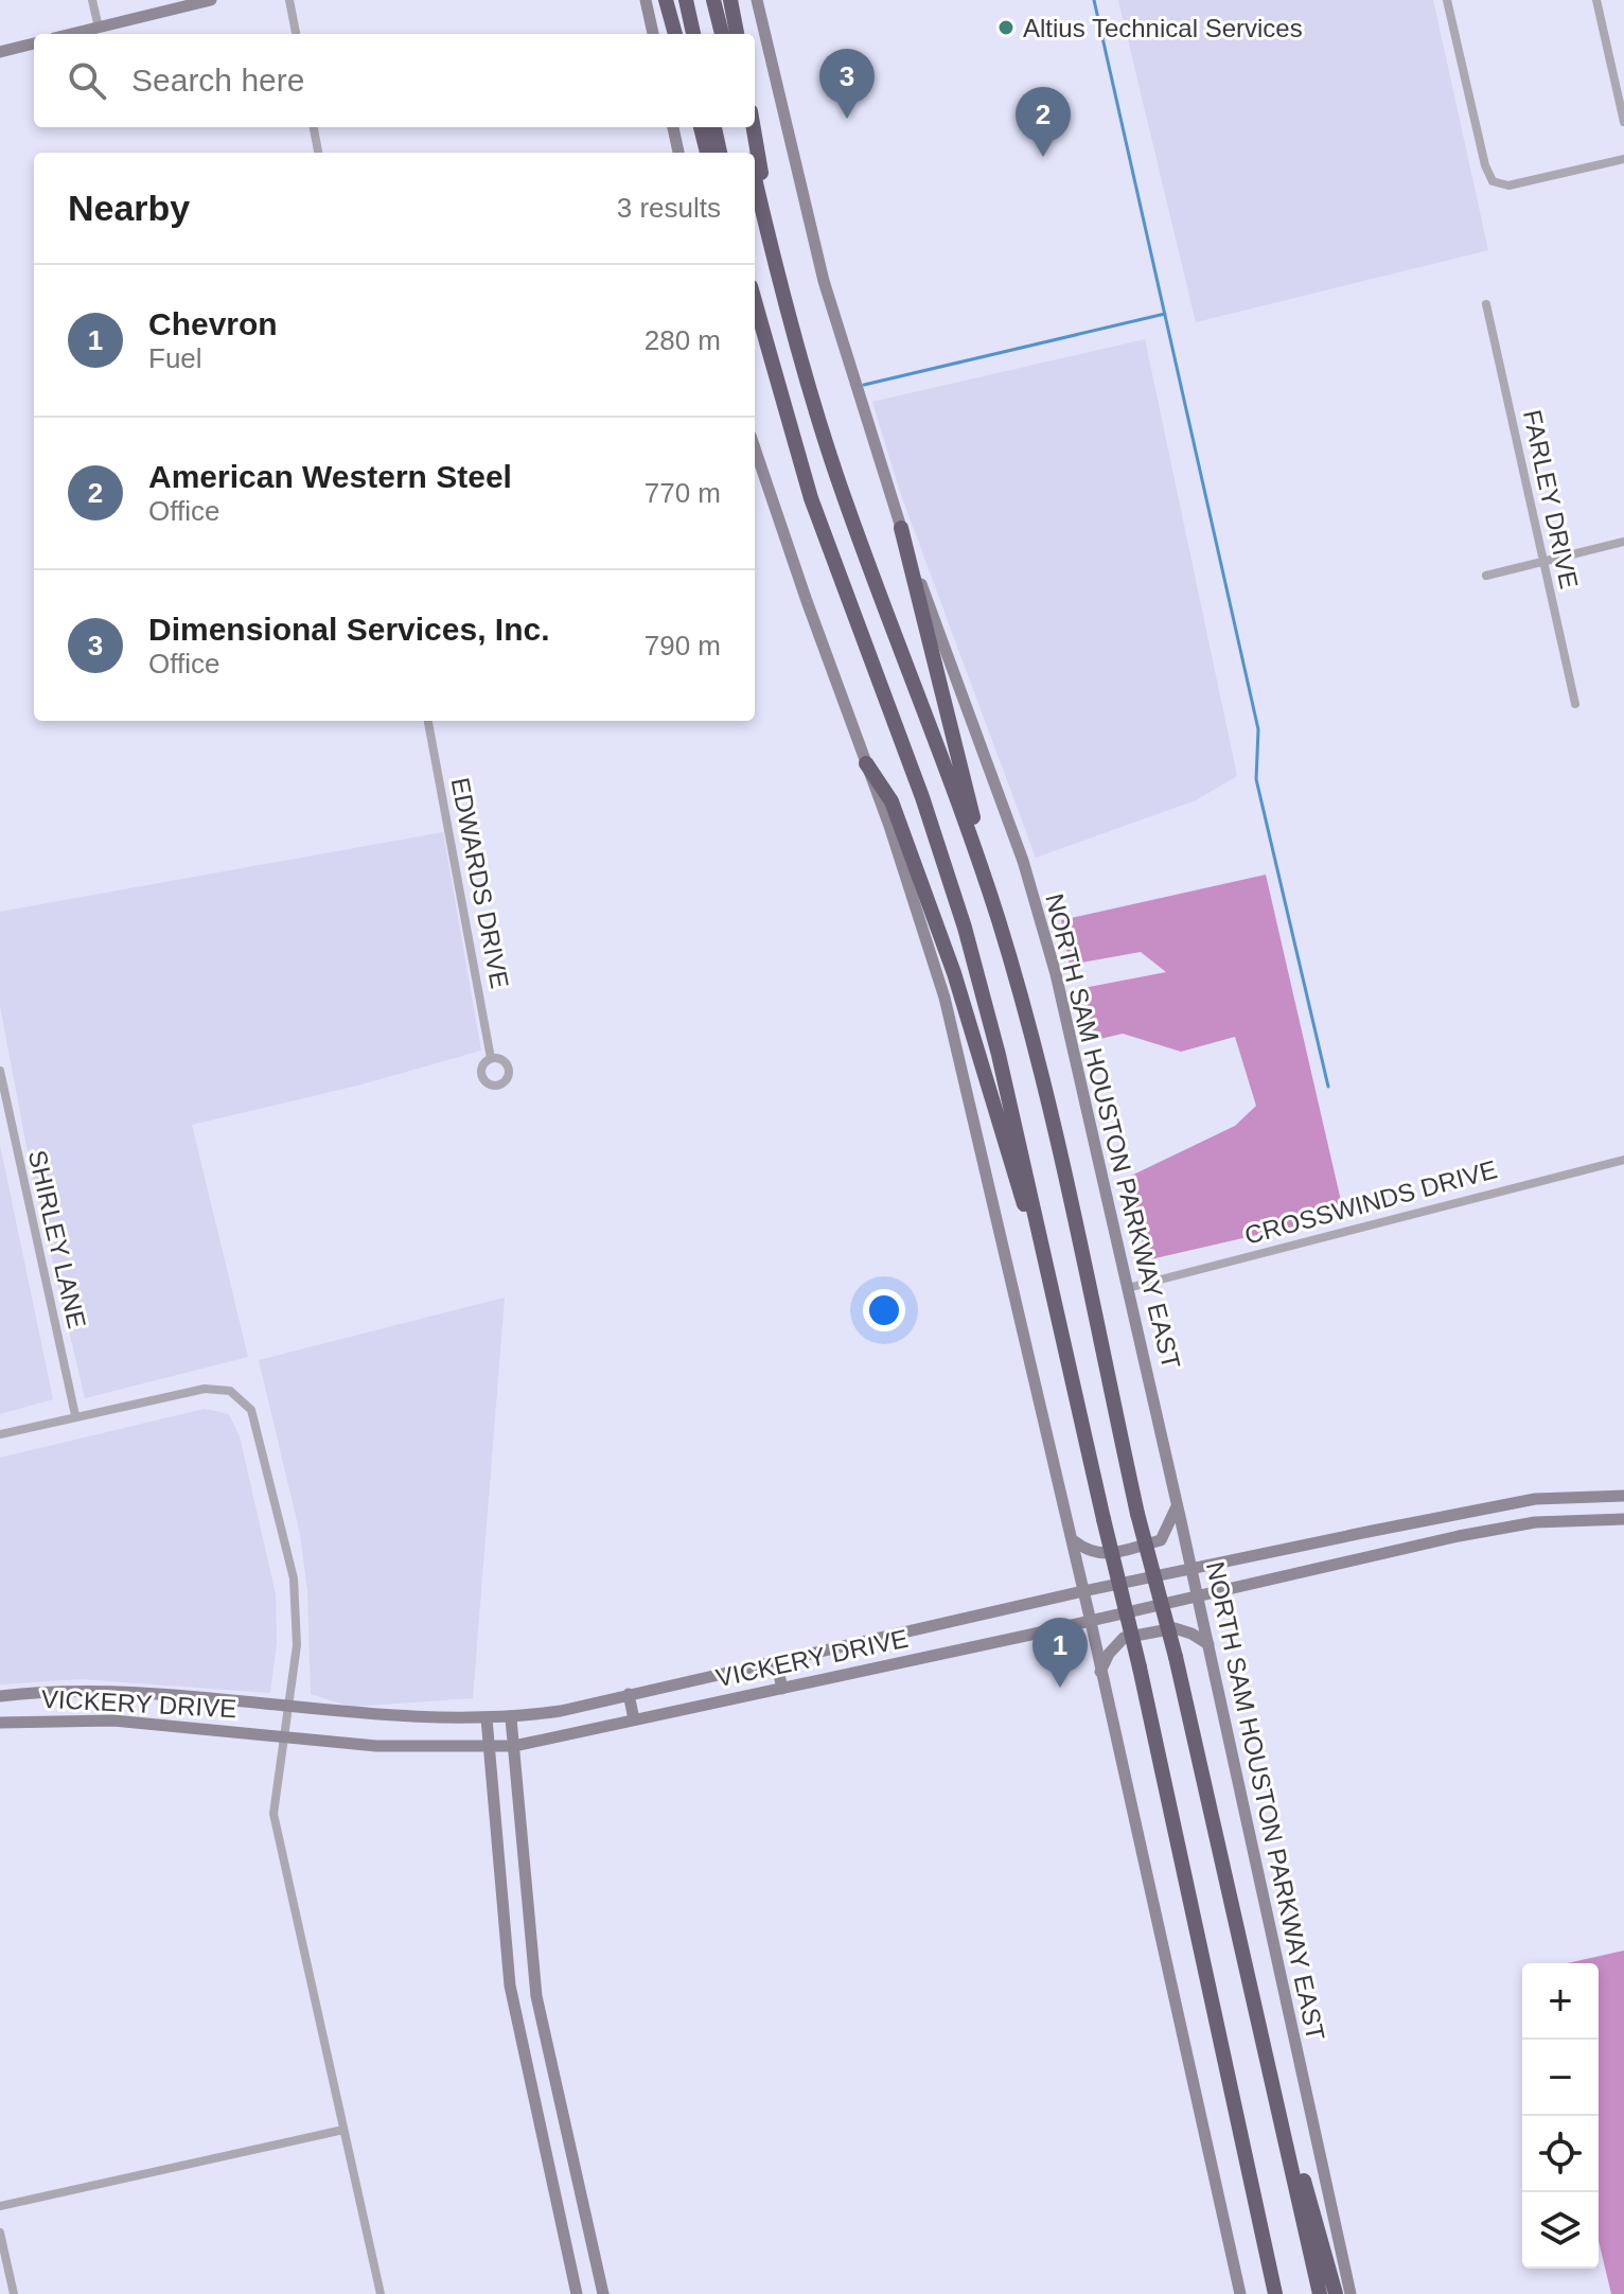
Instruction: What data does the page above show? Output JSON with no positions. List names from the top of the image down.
{
  "streets": {
    "highway": ["NORTH SAM HOUSTON PARKWAY EAST"],
    "main road": ["VICKERY DRIVE"],
    "street": [
      "FARLEY DRIVE",
      "EDWARDS DRIVE",
      "CROSSWINDS DRIVE",
      "SHIRLEY LANE"
    ]
  },
  "crossings": [
    ["NORTH SAM HOUSTON PARKWAY EAST", "CROSSWINDS DRIVE"],
    ["NORTH SAM HOUSTON PARKWAY EAST", "VICKERY DRIVE"]
  ],
  "places": ["Altius Technical Services"],
  "page": {
    "search": "Search here",
    "pins": ["3", "2", "1"],
    "heading": ["Nearby", "3 results"],
    "list": [
      {
        "mark": "1",
        "name": "Chevron",
        "note": "Fuel",
        "value": "280 m"
      },
      {
        "mark": "2",
        "name": "American Western Steel",
        "note": "Office",
        "value": "770 m"
      },
      {
        "mark": "3",
        "name": "Dimensional Services, Inc.",
        "note": "Office",
        "value": "790 m"
      }
    ],
    "map_buttons": ["+", "−"]
  }
}
